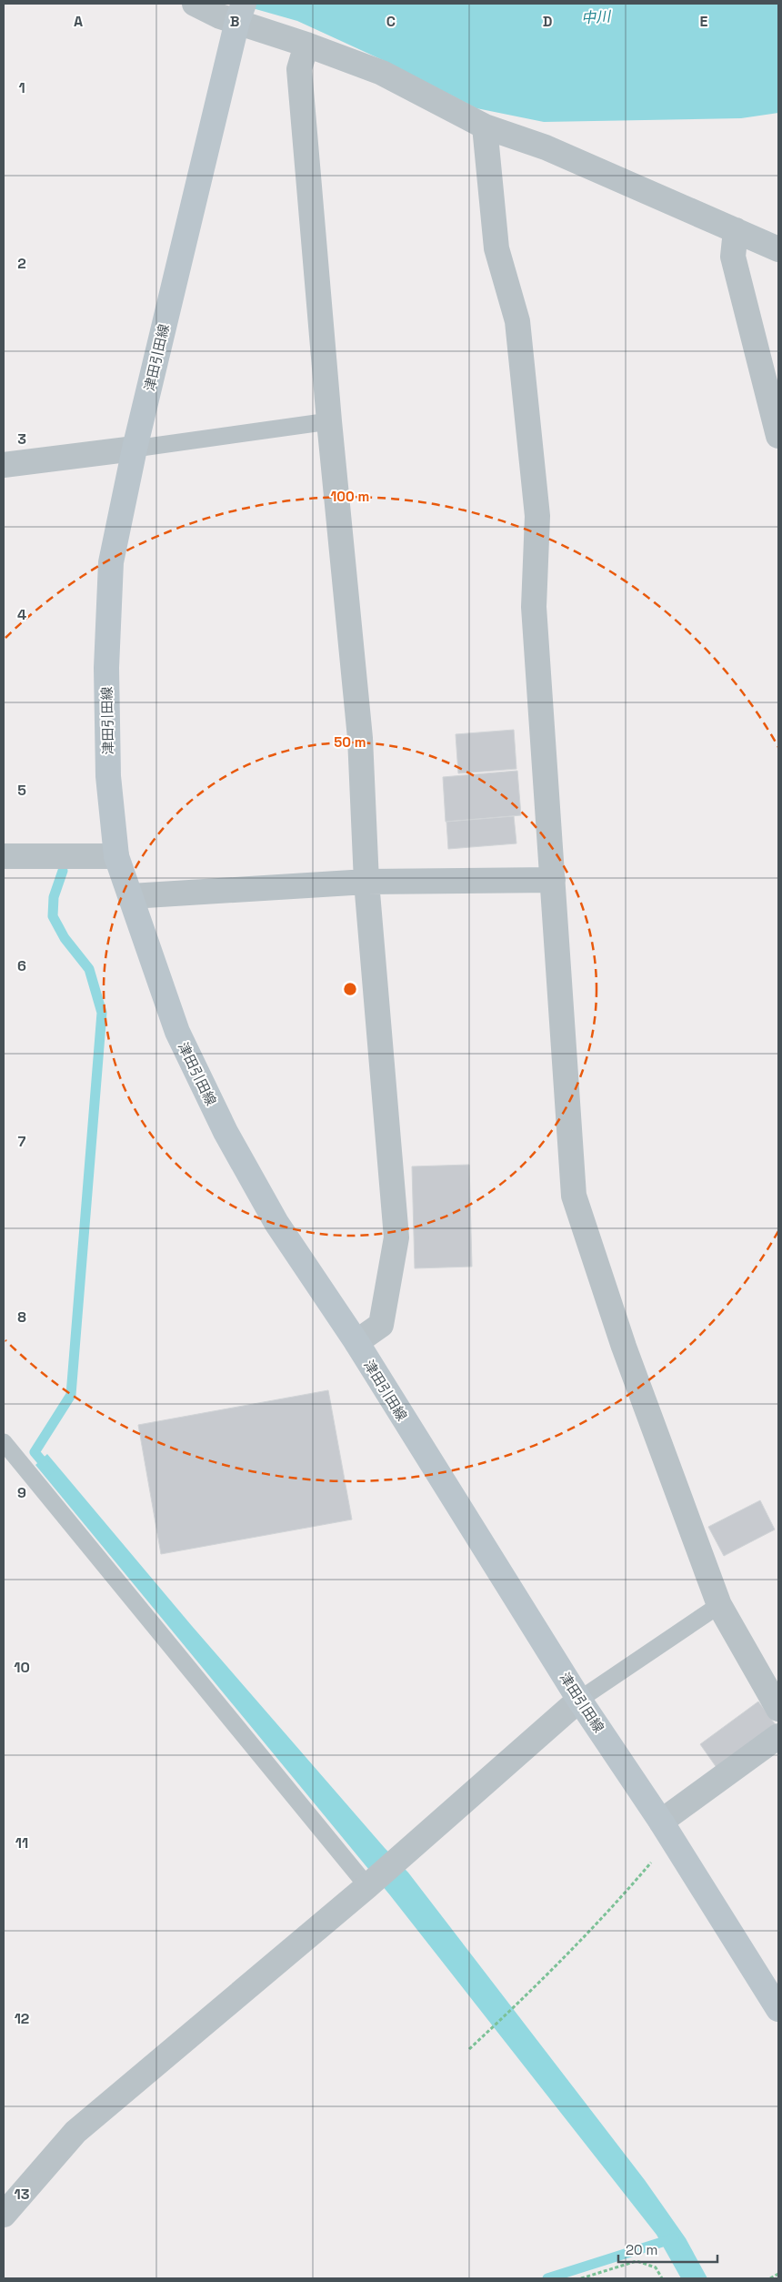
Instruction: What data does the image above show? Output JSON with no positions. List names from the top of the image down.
{
  "streets": {
    "main road": ["津田引田線"]
  },
  "water": ["中川"],
  "scale_bar": "20 m",
  "grid": {
    "columns": [
      "A",
      "B",
      "C",
      "D",
      "E"
    ],
    "rows": [
      "1",
      "2",
      "3",
      "4",
      "5",
      "6",
      "7",
      "8",
      "9",
      "10",
      "11",
      "12",
      "13"
    ]
  },
  "rings": ["100 m", "50 m"]
}
